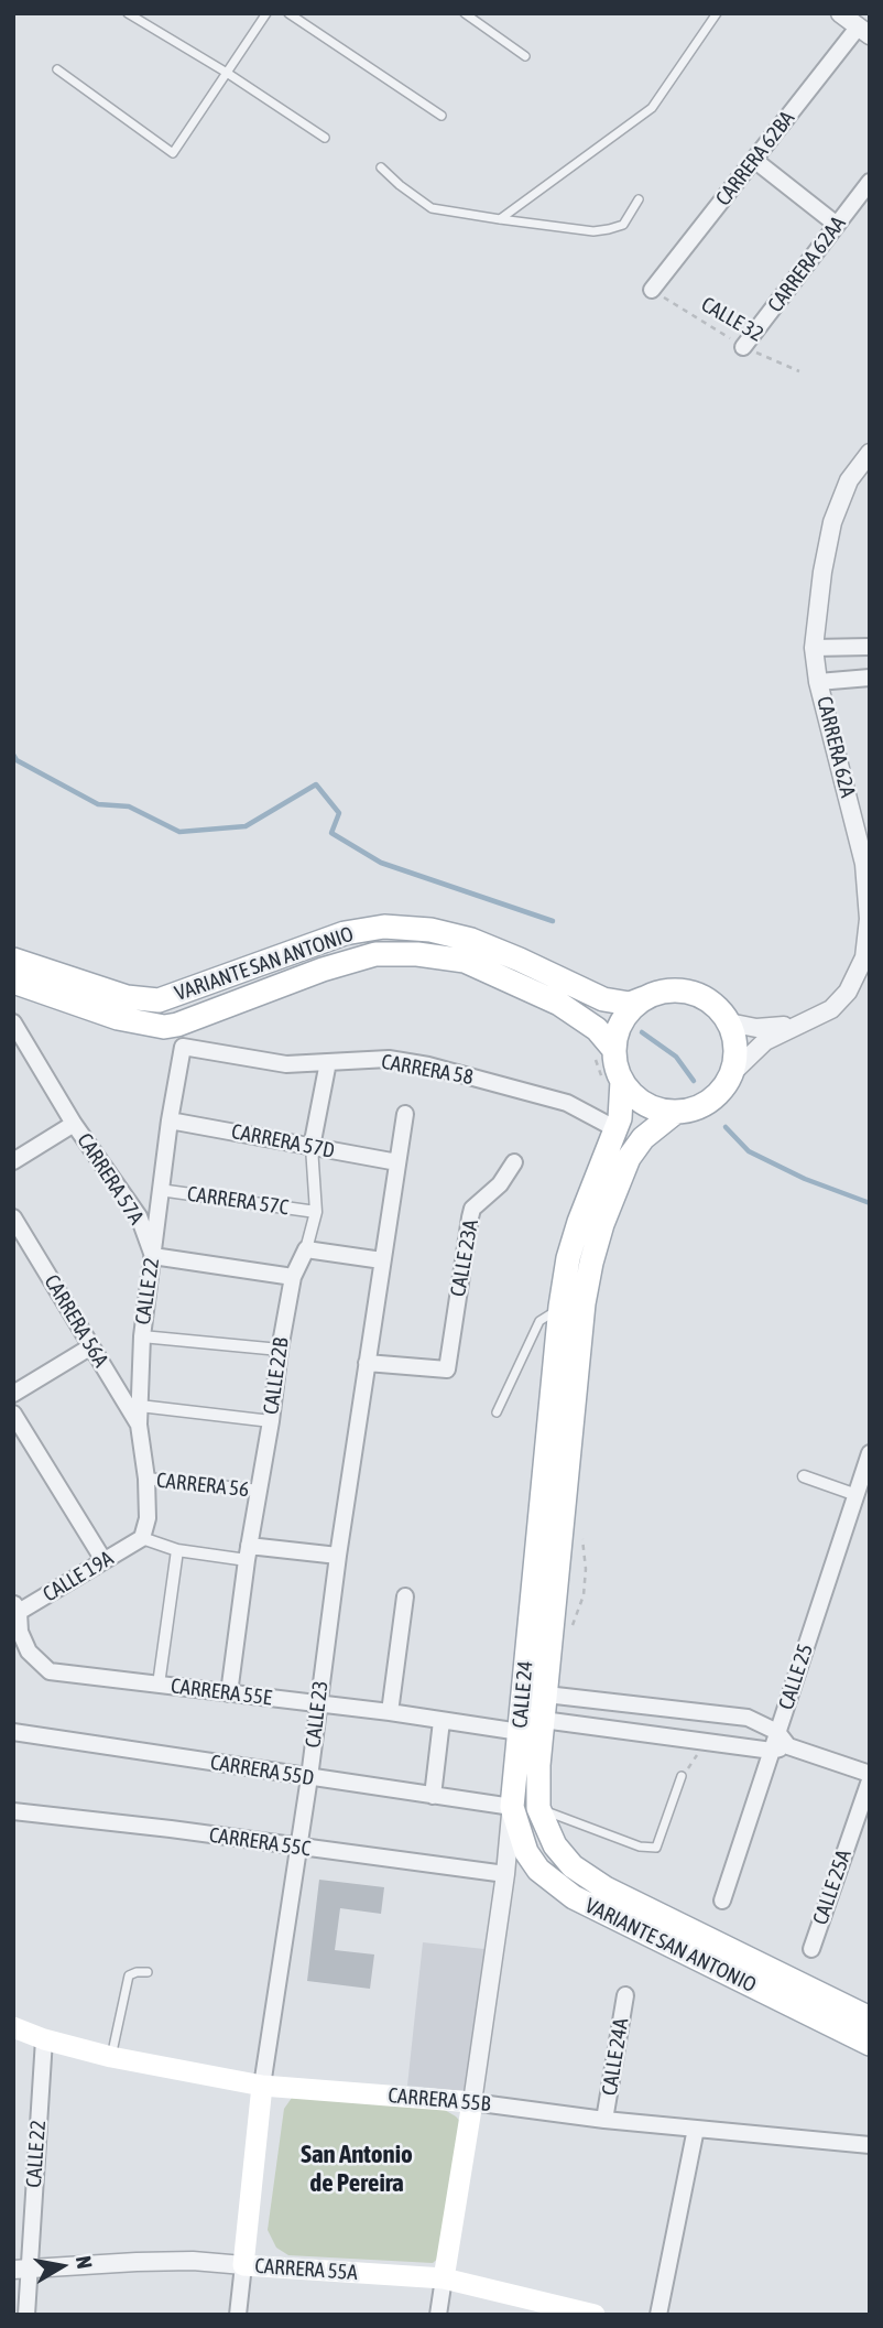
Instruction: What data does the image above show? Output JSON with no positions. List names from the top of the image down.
{
  "streets": {
    "main road": [
      "VARIANTE SAN ANTONIO",
      "CALLE 24",
      "CALLE 23",
      "CARRERA 55B",
      "CARRERA 55A"
    ],
    "street": [
      "CARRERA 62BA",
      "CARRERA 62AA",
      "CARRERA 62A",
      "CARRERA 58",
      "CARRERA 57D",
      "CARRERA 57A",
      "CARRERA 57C",
      "CALLE 23A",
      "CALLE 22",
      "CARRERA 56A",
      "CALLE 22B",
      "CARRERA 56",
      "CALLE 19A",
      "CALLE 25",
      "CARRERA 55E",
      "CARRERA 55D",
      "CARRERA 55C",
      "CALLE 25A",
      "CALLE 24A"
    ],
    "path": ["CALLE 32"]
  },
  "crossings": [
    ["CARRERA 62BA", "CALLE 32"],
    ["CARRERA 62AA", "CALLE 32"],
    ["CARRERA 62A", "VARIANTE SAN ANTONIO"],
    ["VARIANTE SAN ANTONIO", "CALLE 24"],
    ["VARIANTE SAN ANTONIO", "CARRERA 55D"],
    ["CARRERA 58", "CALLE 22"],
    ["CARRERA 58", "CALLE 22B"],
    ["CARRERA 58", "CALLE 24"],
    ["CARRERA 57D", "CALLE 22"],
    ["CARRERA 57D", "CALLE 22B"],
    ["CARRERA 57D", "CALLE 23"],
    ["CARRERA 57A", "CALLE 22"],
    ["CARRERA 57C", "CALLE 22"],
    ["CARRERA 57C", "CALLE 22B"],
    ["CALLE 23A", "CALLE 23"],
    ["CALLE 22", "CARRERA 56A"],
    ["CALLE 22", "CARRERA 56"],
    ["CALLE 22", "CALLE 19A"],
    ["CALLE 22", "CARRERA 55B"],
    ["CALLE 22", "CARRERA 55A"],
    ["CALLE 22B", "CARRERA 56"],
    ["CALLE 22B", "CARRERA 55E"],
    ["CALLE 19A", "CARRERA 55E"],
    ["CARRERA 55E", "CALLE 24"],
    ["CARRERA 55E", "CALLE 23"],
    ["CALLE 24", "CARRERA 55D"],
    ["CALLE 24", "CARRERA 55C"],
    ["CALLE 24", "CARRERA 55B"],
    ["CALLE 24", "CARRERA 55A"],
    ["CALLE 23", "CARRERA 55D"],
    ["CALLE 23", "CARRERA 55C"],
    ["CALLE 23", "CARRERA 55B"],
    ["CALLE 23", "CARRERA 55A"],
    ["CALLE 24A", "CARRERA 55B"]
  ],
  "districts": ["San Antonio de Pereira"],
  "north": "right"
}
